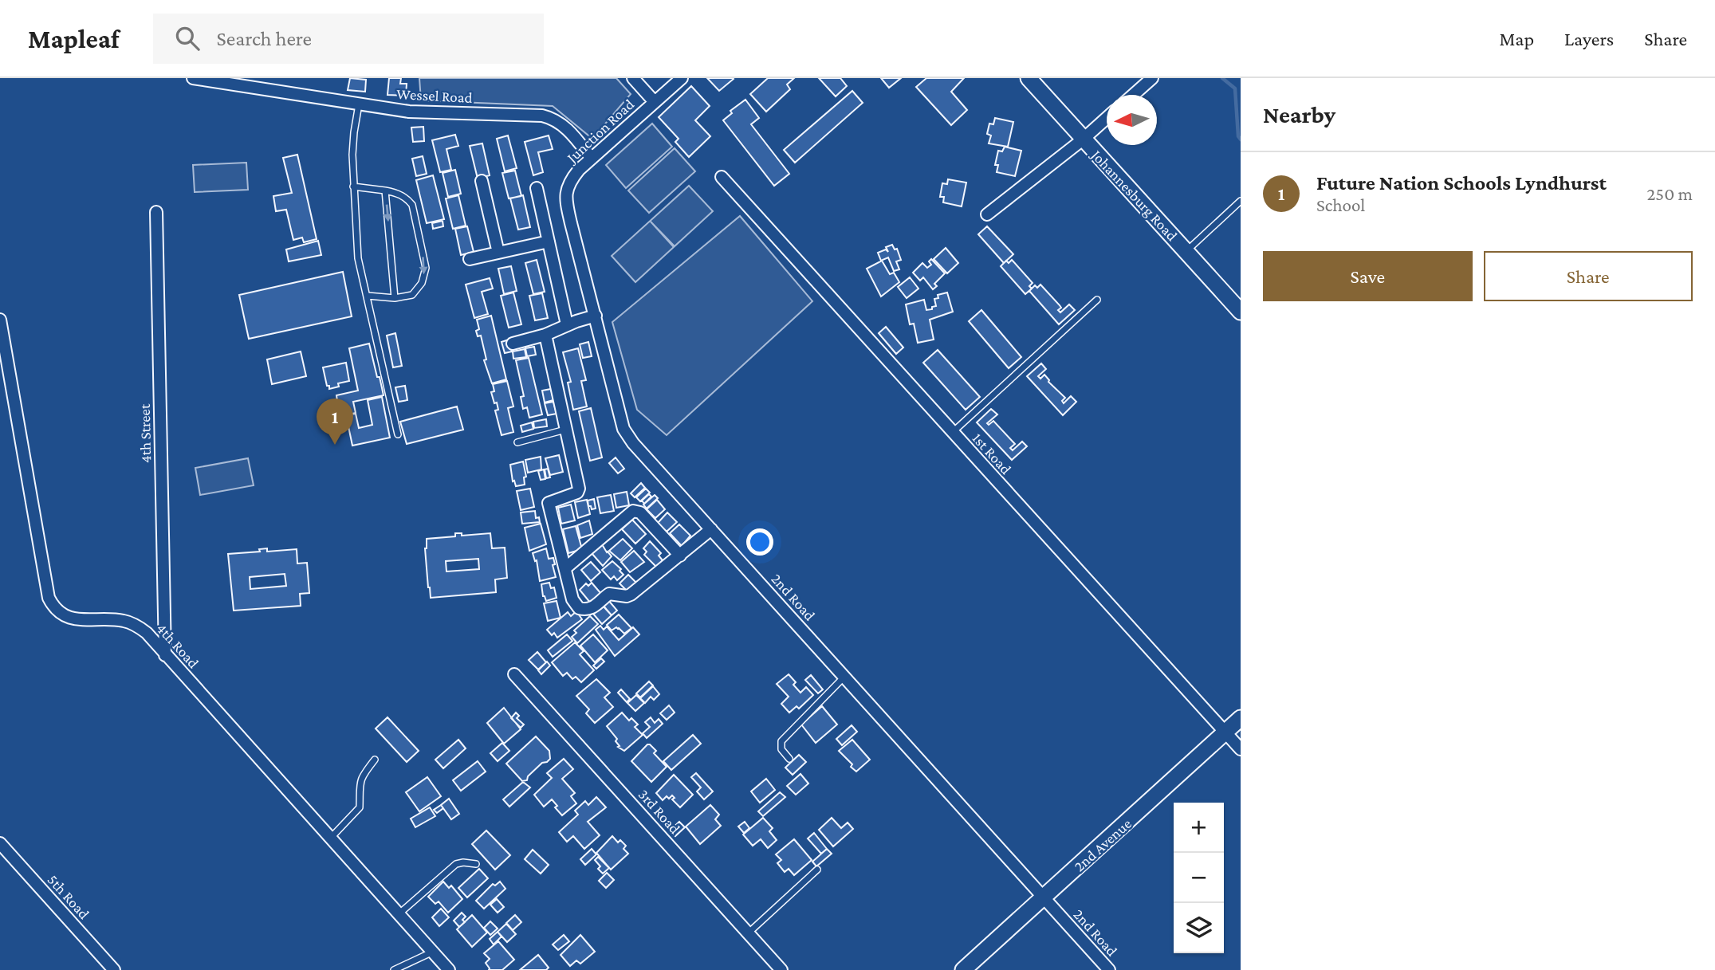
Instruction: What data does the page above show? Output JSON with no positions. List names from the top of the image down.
{
  "streets": {
    "street": [
      "Wessel Road",
      "Junction Road",
      "Johannesburg Road",
      "4th Street",
      "1st Road",
      "2nd Road",
      "4th Road",
      "3rd Road",
      "2nd Avenue",
      "5th Road"
    ]
  },
  "crossings": [
    ["Wessel Road", "Junction Road"],
    ["Junction Road", "2nd Road"],
    ["4th Street", "4th Road"],
    ["1st Road", "2nd Avenue"],
    ["2nd Road", "2nd Avenue"]
  ],
  "north": "left",
  "page": {
    "header": "Mapleaf",
    "search": "Search here",
    "nav": ["Map", "Layers", "Share"],
    "heading": "Nearby",
    "list": [
      {
        "mark": "1",
        "name": "Future Nation Schools Lyndhurst",
        "note": "School",
        "value": "250 m"
      }
    ],
    "buttons": ["Save", "Share"],
    "pins": "1",
    "map_buttons": ["+", "−"]
  }
}
